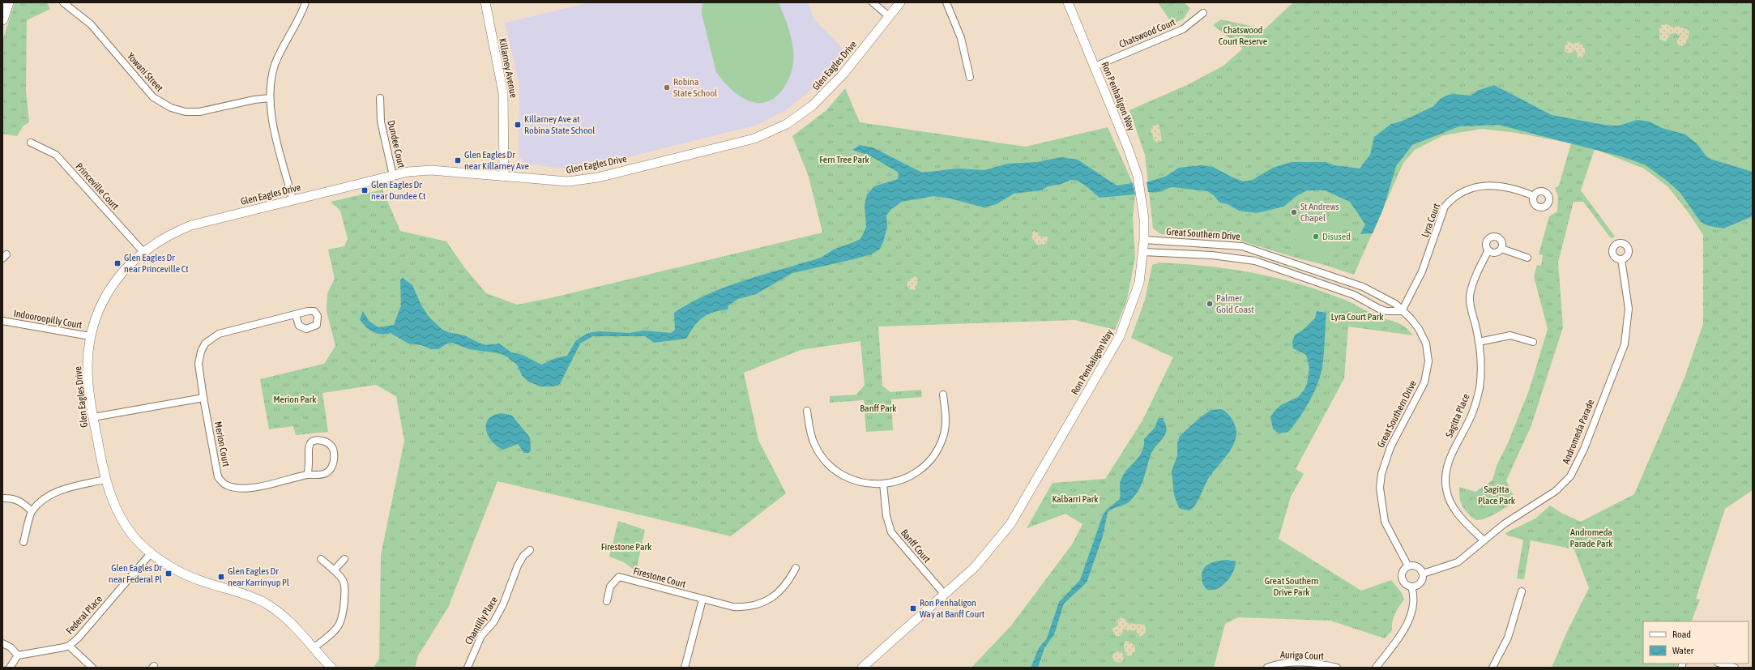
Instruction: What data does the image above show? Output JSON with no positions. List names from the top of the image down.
{
  "streets": {
    "street": [
      "Chatswood Court",
      "Glen Eagles Drive",
      "Killarney Avenue",
      "Yowani Street",
      "Ron Penhaligon Way",
      "Dundee Court",
      "Princeville Court",
      "Lyra Court",
      "Great Southern Drive",
      "Indooroopilly Court",
      "Sagitta Place",
      "Andromeda Parade",
      "Merion Court",
      "Banff Court",
      "Firestone Court",
      "Federal Place",
      "Chantilly Place",
      "Auriga Court"
    ]
  },
  "crossings": [
    ["Chatswood Court", "Ron Penhaligon Way"],
    ["Glen Eagles Drive", "Killarney Avenue"],
    ["Glen Eagles Drive", "Dundee Court"],
    ["Glen Eagles Drive", "Princeville Court"],
    ["Glen Eagles Drive", "Indooroopilly Court"],
    ["Glen Eagles Drive", "Federal Place"],
    ["Ron Penhaligon Way", "Great Southern Drive"],
    ["Ron Penhaligon Way", "Banff Court"],
    ["Lyra Court", "Great Southern Drive"],
    ["Great Southern Drive", "Andromeda Parade"],
    ["Sagitta Place", "Andromeda Parade"]
  ],
  "parks": [
    "Chatswood Court Reserve",
    "Fern Tree Park",
    "Lyra Court Park",
    "Merion Park",
    "Banff Park",
    "Sagitta Place Park",
    "Kalbarri Park",
    "Andromeda Parade Park",
    "Firestone Park",
    "Great Southern Drive Park"
  ],
  "places": {
    "other": [
      "Robina State School",
      "St Andrews Chapel",
      "Disused",
      "Palmer Gold Coast"
    ],
    "transit": [
      "Killarney Ave at Robina State School",
      "Glen Eagles Dr near Killarney Ave",
      "Glen Eagles Dr near Dundee Ct",
      "Glen Eagles Dr near Princeville Ct",
      "Glen Eagles Dr near Federal Pl",
      "Glen Eagles Dr near Karrinyup Pl",
      "Ron Penhaligon Way at Banff Court"
    ]
  },
  "legend": ["Road", "Water"]
}
